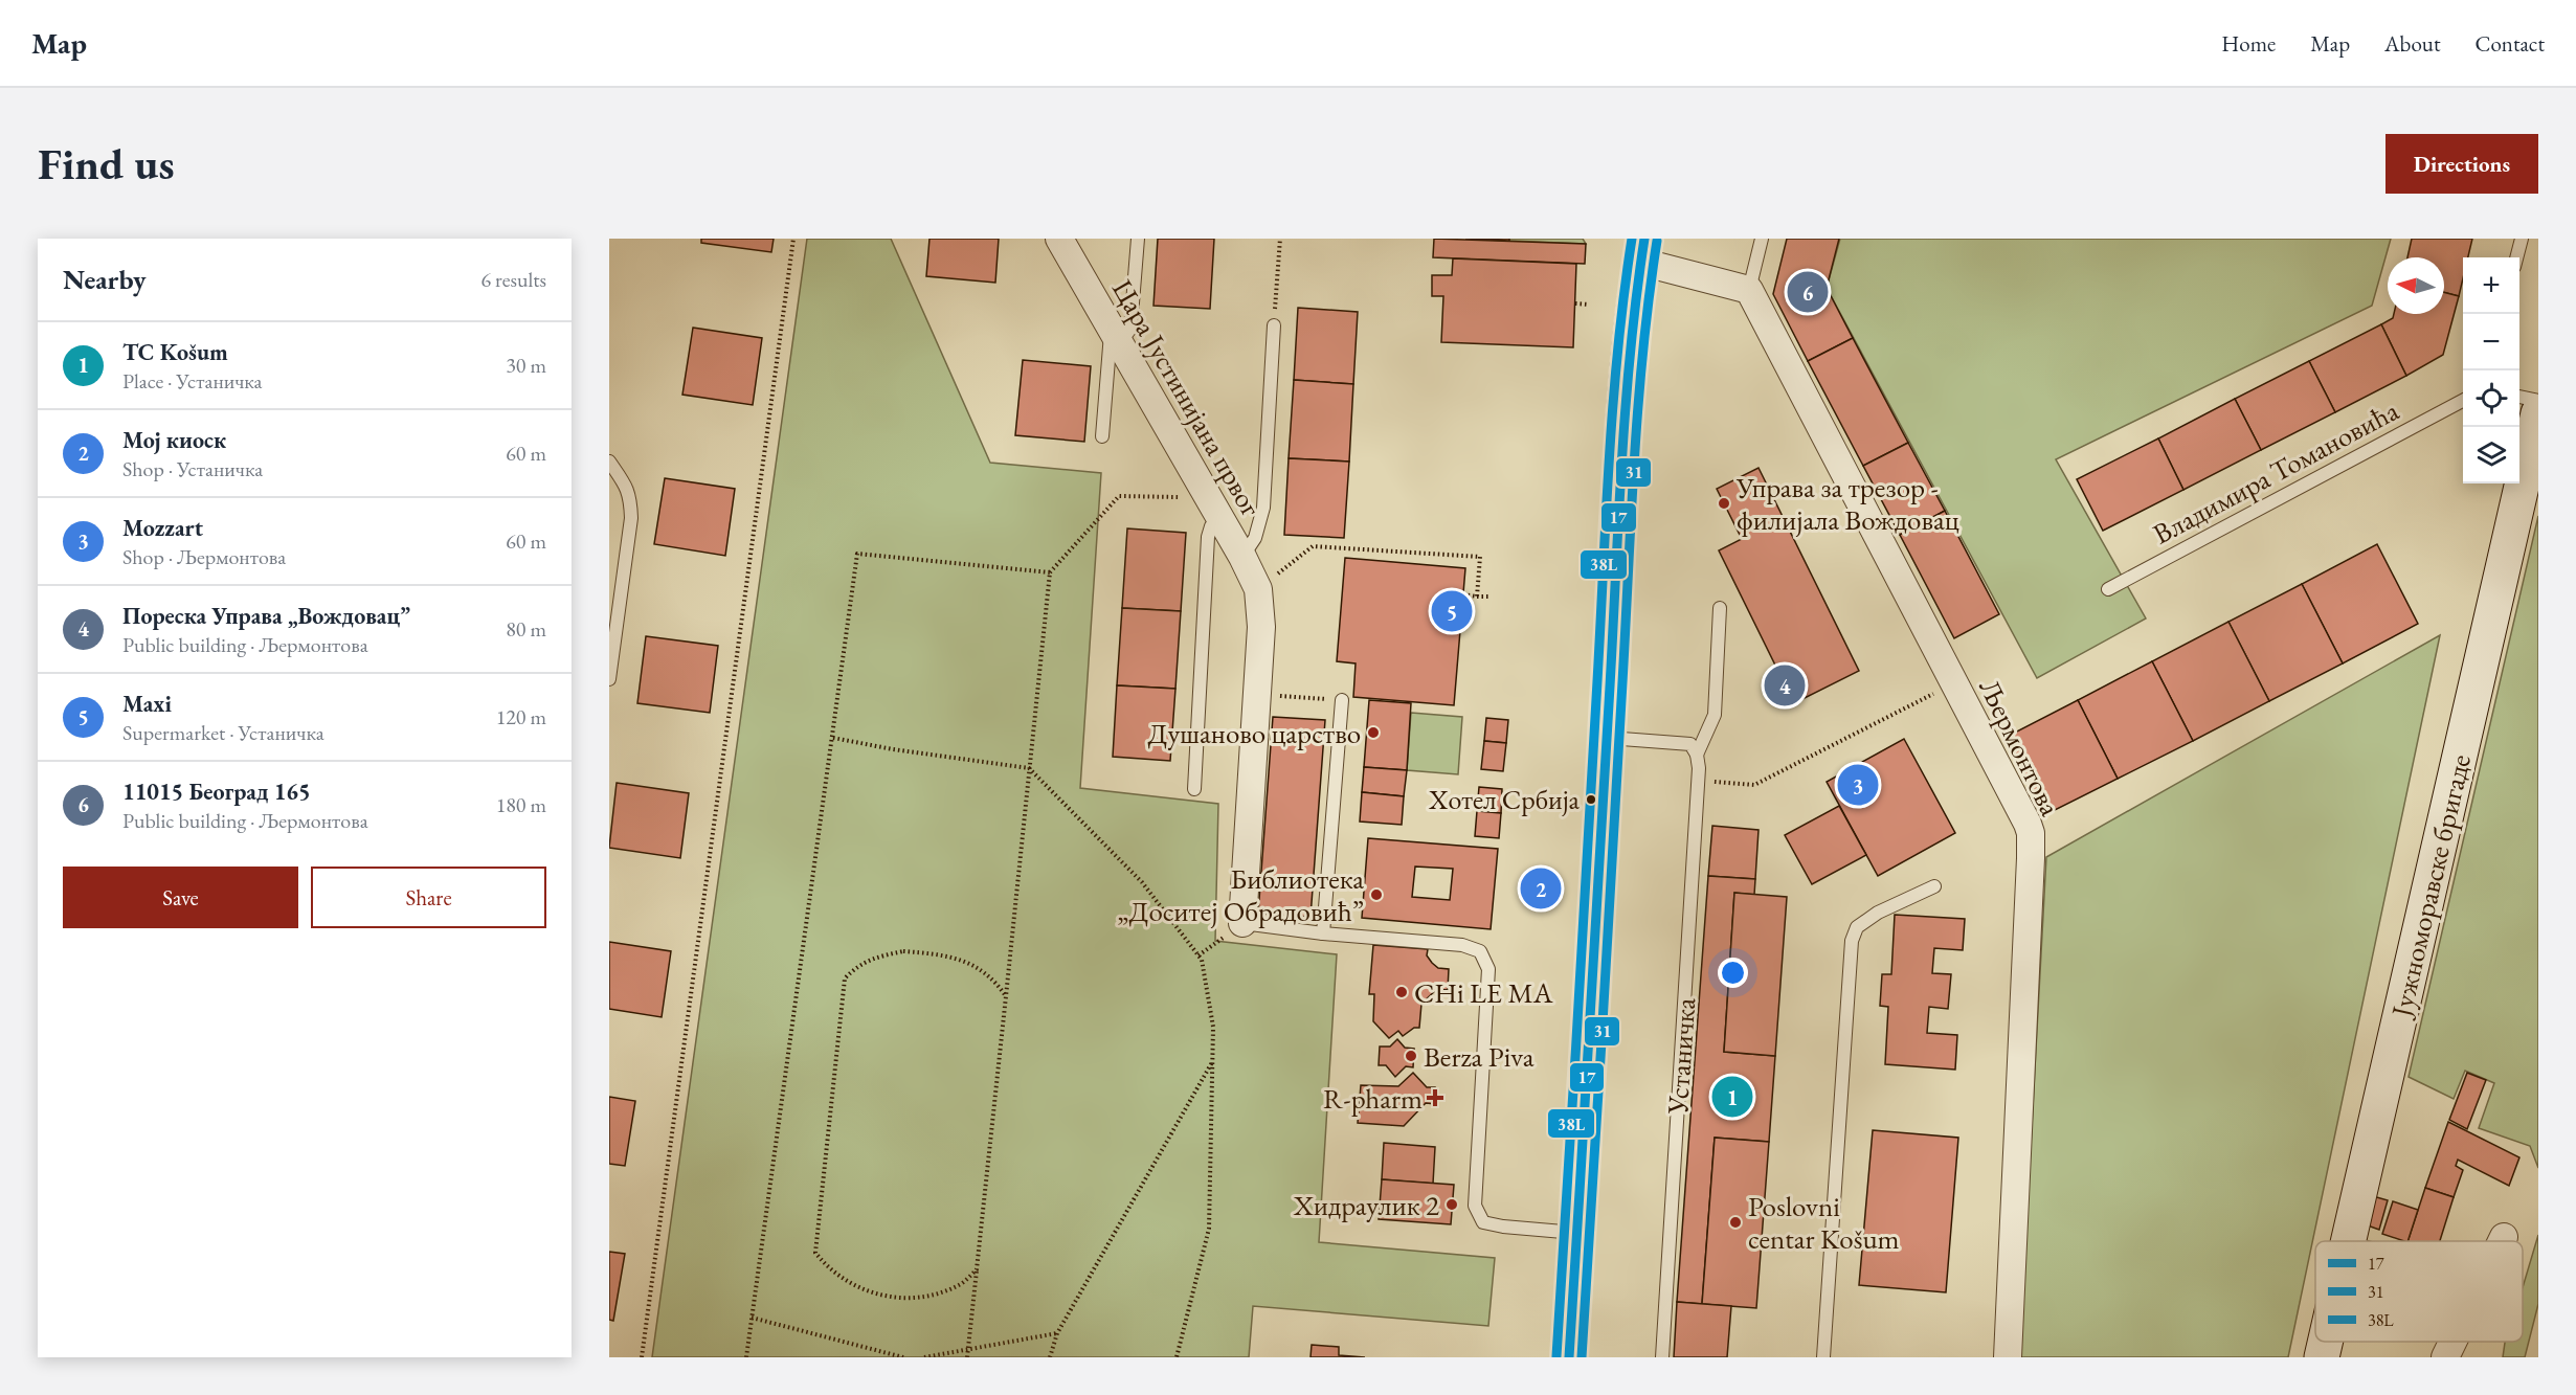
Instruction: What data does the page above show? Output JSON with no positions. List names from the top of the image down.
{
  "streets": {
    "main road": ["Јужноморавске бригаде"],
    "street": ["Цара Јустинијана првог", "Љермонтова"],
    "lane": ["Владимира Томановића", "Устаничка"]
  },
  "places": {
    "other": [
      "Управа за трезор - филијала Вождовац",
      "Душаново царство",
      "Хотел Србија",
      "Библиотека „Доситеј Обрадовић”",
      "CHi LE MA",
      "Berza Piva",
      "Хидраулик 2",
      "Poslovni centar Košum"
    ],
    "health": ["R-pharm"]
  },
  "lines": ["transit line 17", "transit line 38L", "transit line 31"],
  "legend": ["17", "31", "38L"],
  "north": "left",
  "page": {
    "header": "Map",
    "nav": [
      "Home",
      "Map",
      "About",
      "Contact"
    ],
    "buttons": [
      "Directions",
      ["Save", "Share"]
    ],
    "title": "Find us",
    "heading": ["Nearby", "6 results"],
    "map_buttons": ["+", "−"],
    "pins": [
      "6",
      "5",
      "4",
      "3",
      "2",
      "1"
    ],
    "list": [
      {
        "mark": "1",
        "name": "TC Košum",
        "note": "Place · Устаничка",
        "value": "30 m"
      },
      {
        "mark": "2",
        "name": "Мој киоск",
        "note": "Shop · Устаничка",
        "value": "60 m"
      },
      {
        "mark": "3",
        "name": "Mozzart",
        "note": "Shop · Љермонтова",
        "value": "60 m"
      },
      {
        "mark": "4",
        "name": "Пореска Управа „Вождовац”",
        "note": "Public building · Љермонтова",
        "value": "80 m"
      },
      {
        "mark": "5",
        "name": "Maxi",
        "note": "Supermarket · Устаничка",
        "value": "120 m"
      },
      {
        "mark": "6",
        "name": "11015 Београд 165",
        "note": "Public building · Љермонтова",
        "value": "180 m"
      }
    ]
  }
}
